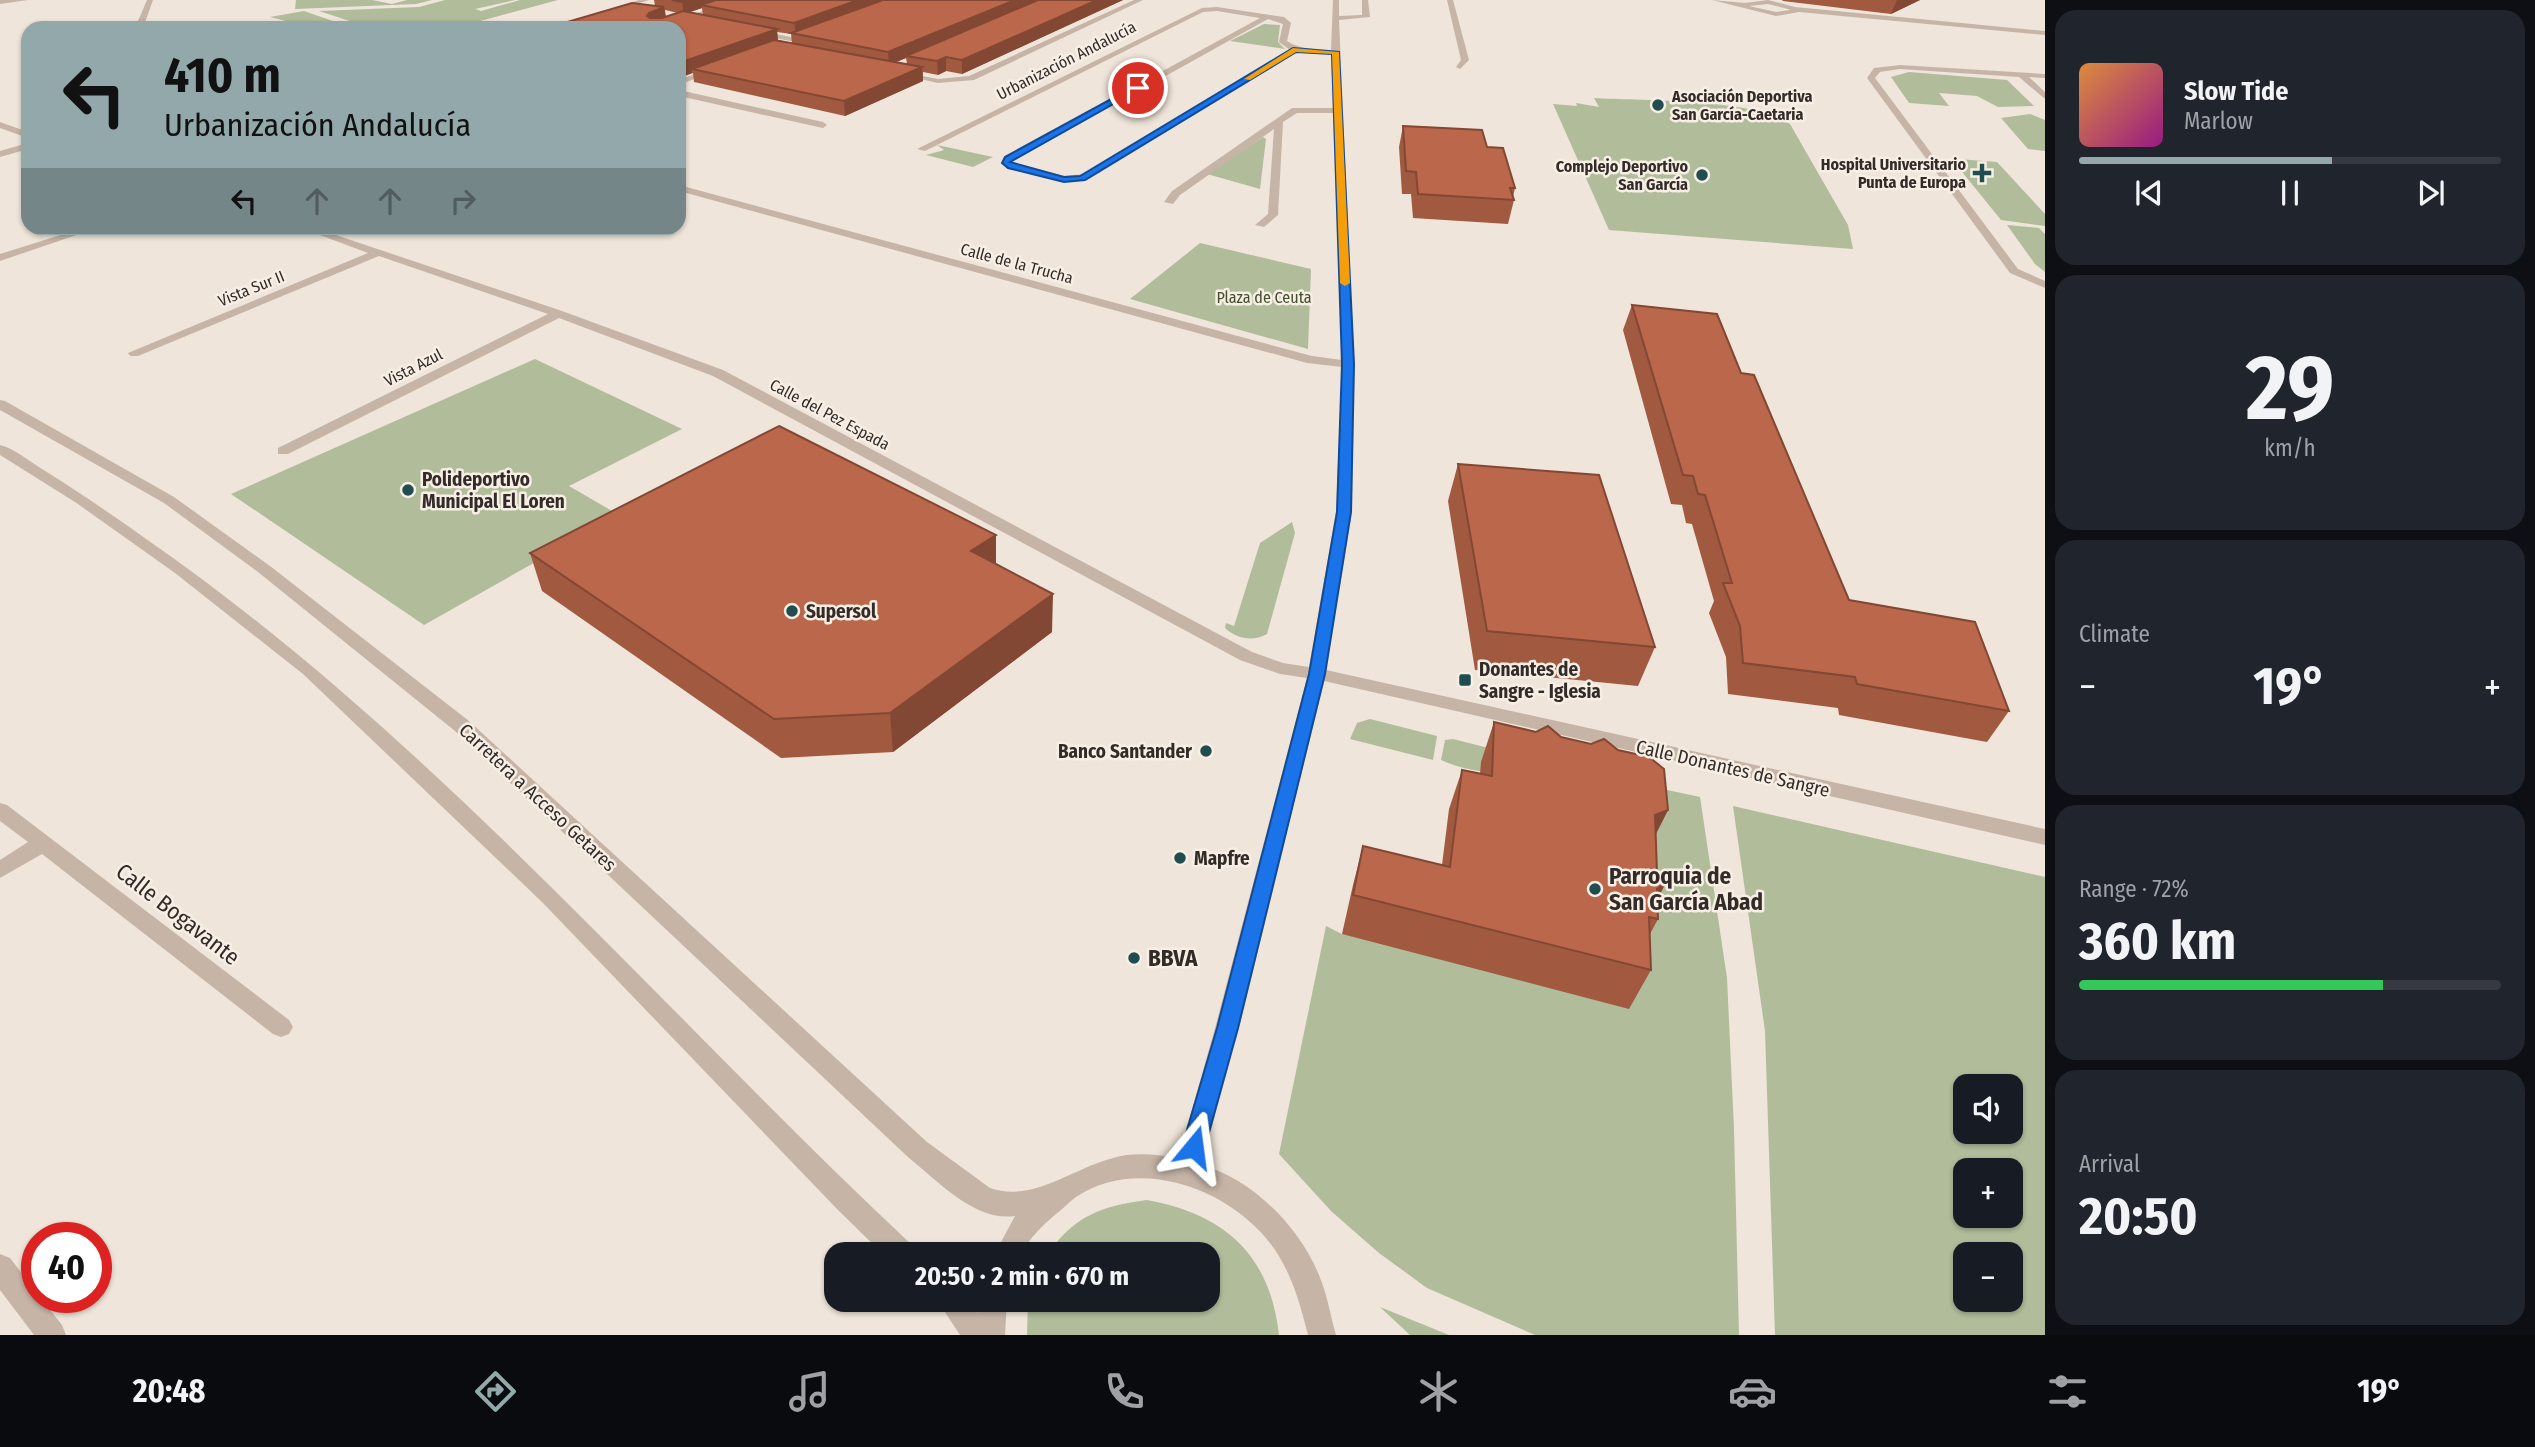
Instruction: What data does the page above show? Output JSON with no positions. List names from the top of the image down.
{
  "streets": {
    "street": [
      "Urbanización Andalucía",
      "Calle de la Trucha",
      "Vista Sur II",
      "Vista Azul",
      "Calle del Pez Espada",
      "Calle Donantes de Sangre",
      "Carretera a Acceso Getares",
      "Calle Bogavante"
    ]
  },
  "crossings": [
    ["Vista Sur II", "Calle del Pez Espada"],
    ["Vista Azul", "Calle del Pez Espada"],
    ["Calle del Pez Espada", "Calle Donantes de Sangre"]
  ],
  "parks": ["Plaza de Ceuta"],
  "places": {
    "other": [
      "Asociación Deportiva San García-Caetaria",
      "Complejo Deportivo San García",
      "Polideportivo Municipal El Loren",
      "Supersol",
      "Banco Santander",
      "Mapfre",
      "Parroquia de San García Abad",
      "BBVA"
    ],
    "health": ["Hospital Universitario Punta de Europa"],
    "transit": ["Donantes de Sangre - Iglesia"]
  },
  "page": {
    "turn": ["410 m", "Urbanización Andalucía"],
    "song": ["Slow Tide", "Marlow"],
    "tile": [
      ["29", "km/h"],
      "Climate",
      ["Range · 72%", "360 km"],
      ["Arrival", "20:50"]
    ],
    "heat": ["−", "19°", "+"],
    "map_buttons": ["+", "−"],
    "limit": "40",
    "trip": "20:50 · 2 min · 670 m",
    "tabs": ["20:48", "19°"]
  }
}
